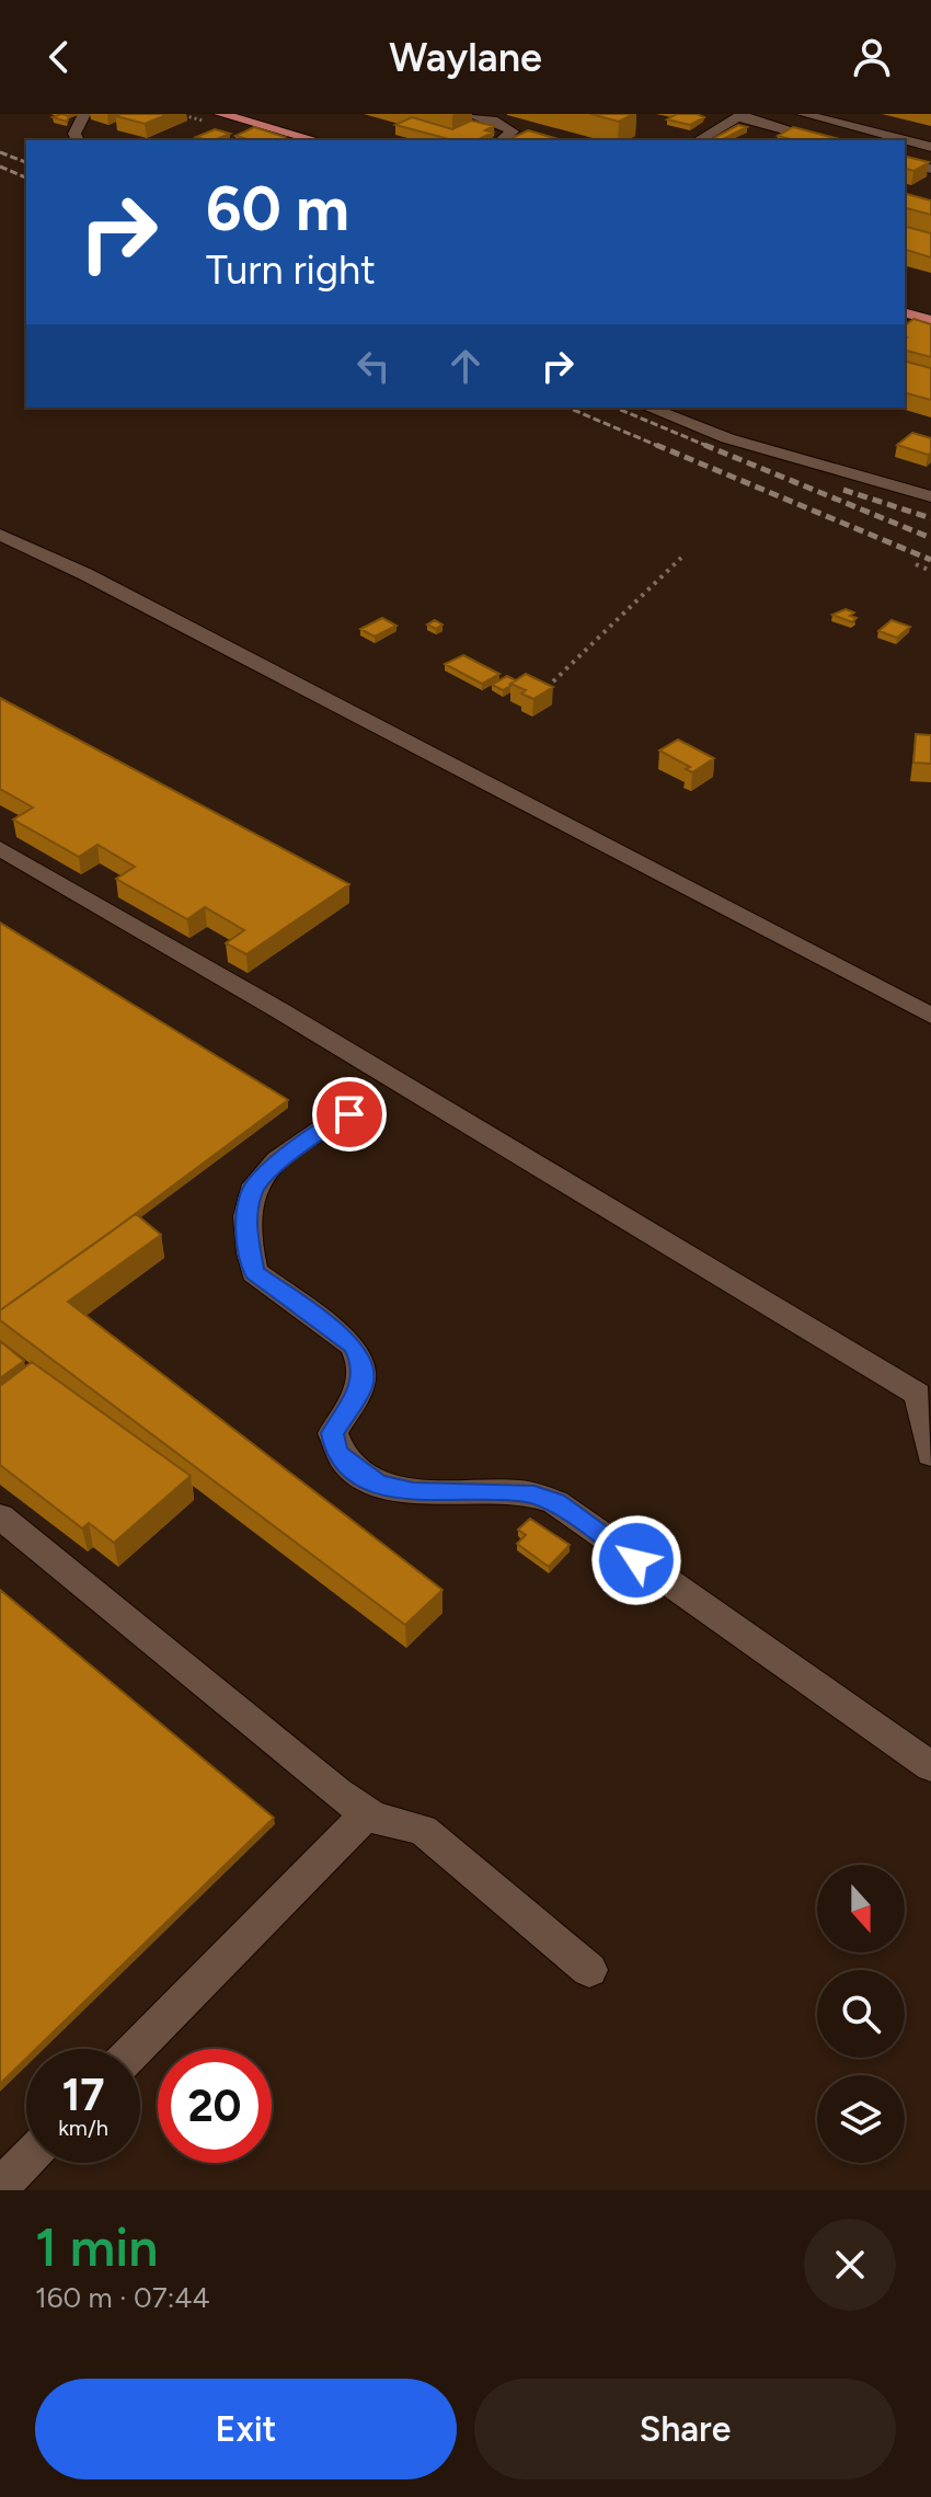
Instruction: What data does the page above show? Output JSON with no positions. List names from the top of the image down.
{
  "north": "bottom",
  "page": {
    "header": "Waylane",
    "turn": ["60 m", "Turn right"],
    "speed": "17 km/h",
    "limit": "20",
    "heading": ["1 min", "160 m · 07:44"],
    "buttons": ["Exit", "Share"]
  }
}
